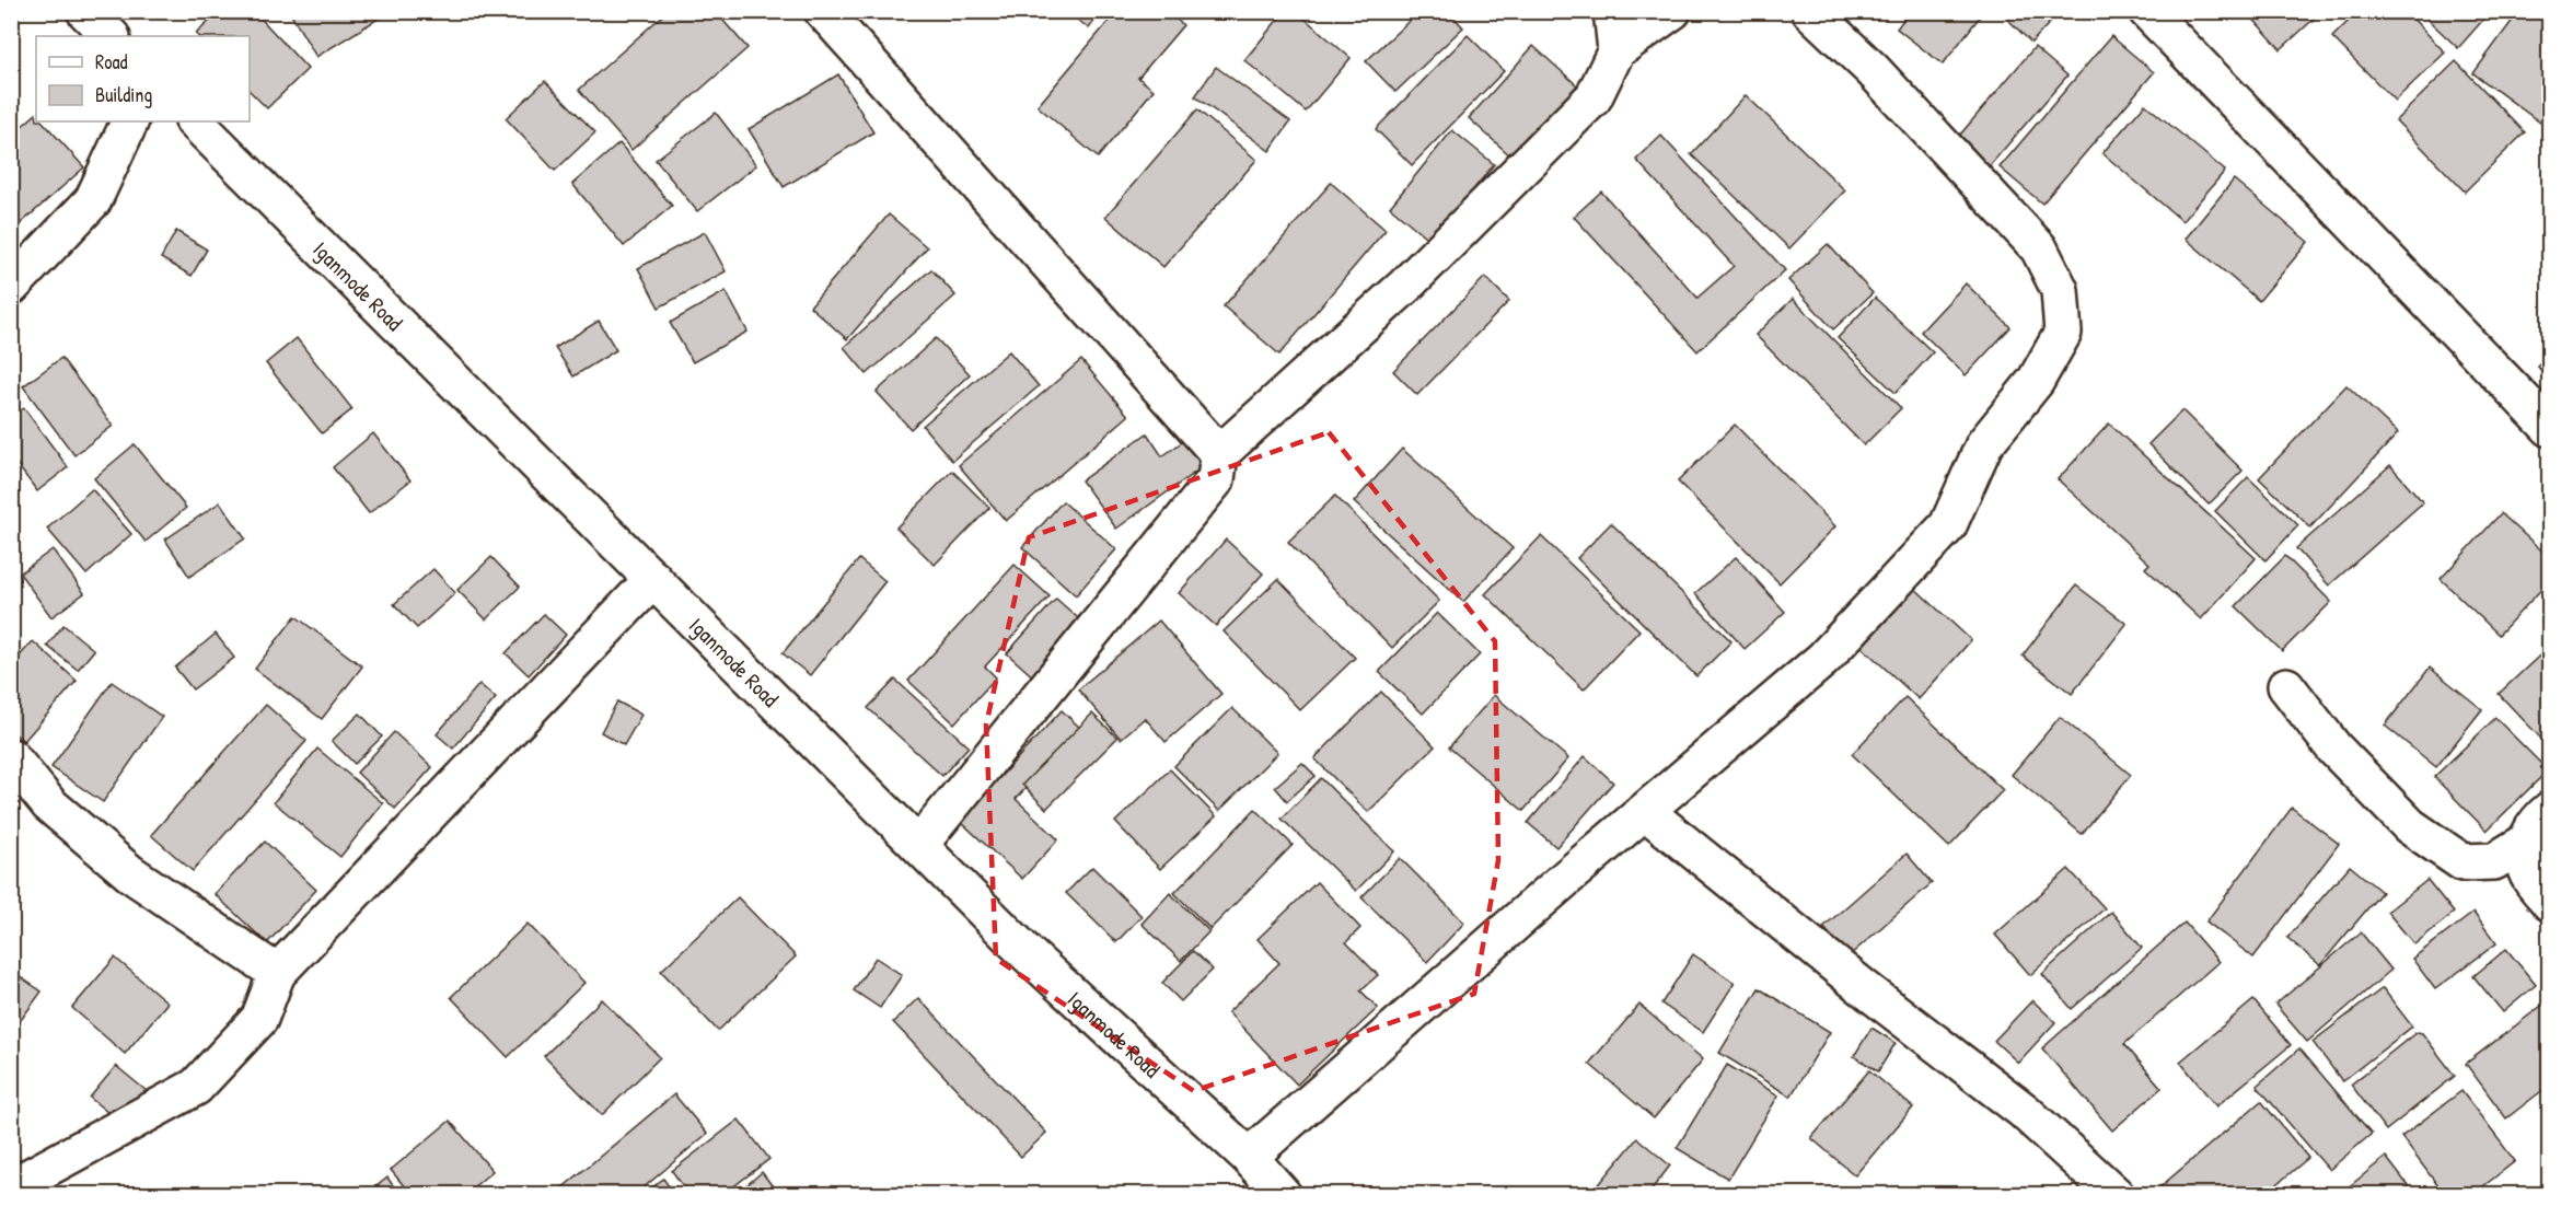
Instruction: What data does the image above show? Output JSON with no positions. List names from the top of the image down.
{
  "streets": {
    "street": ["Iganmode Road"]
  },
  "legend": ["Road", "Building"]
}
